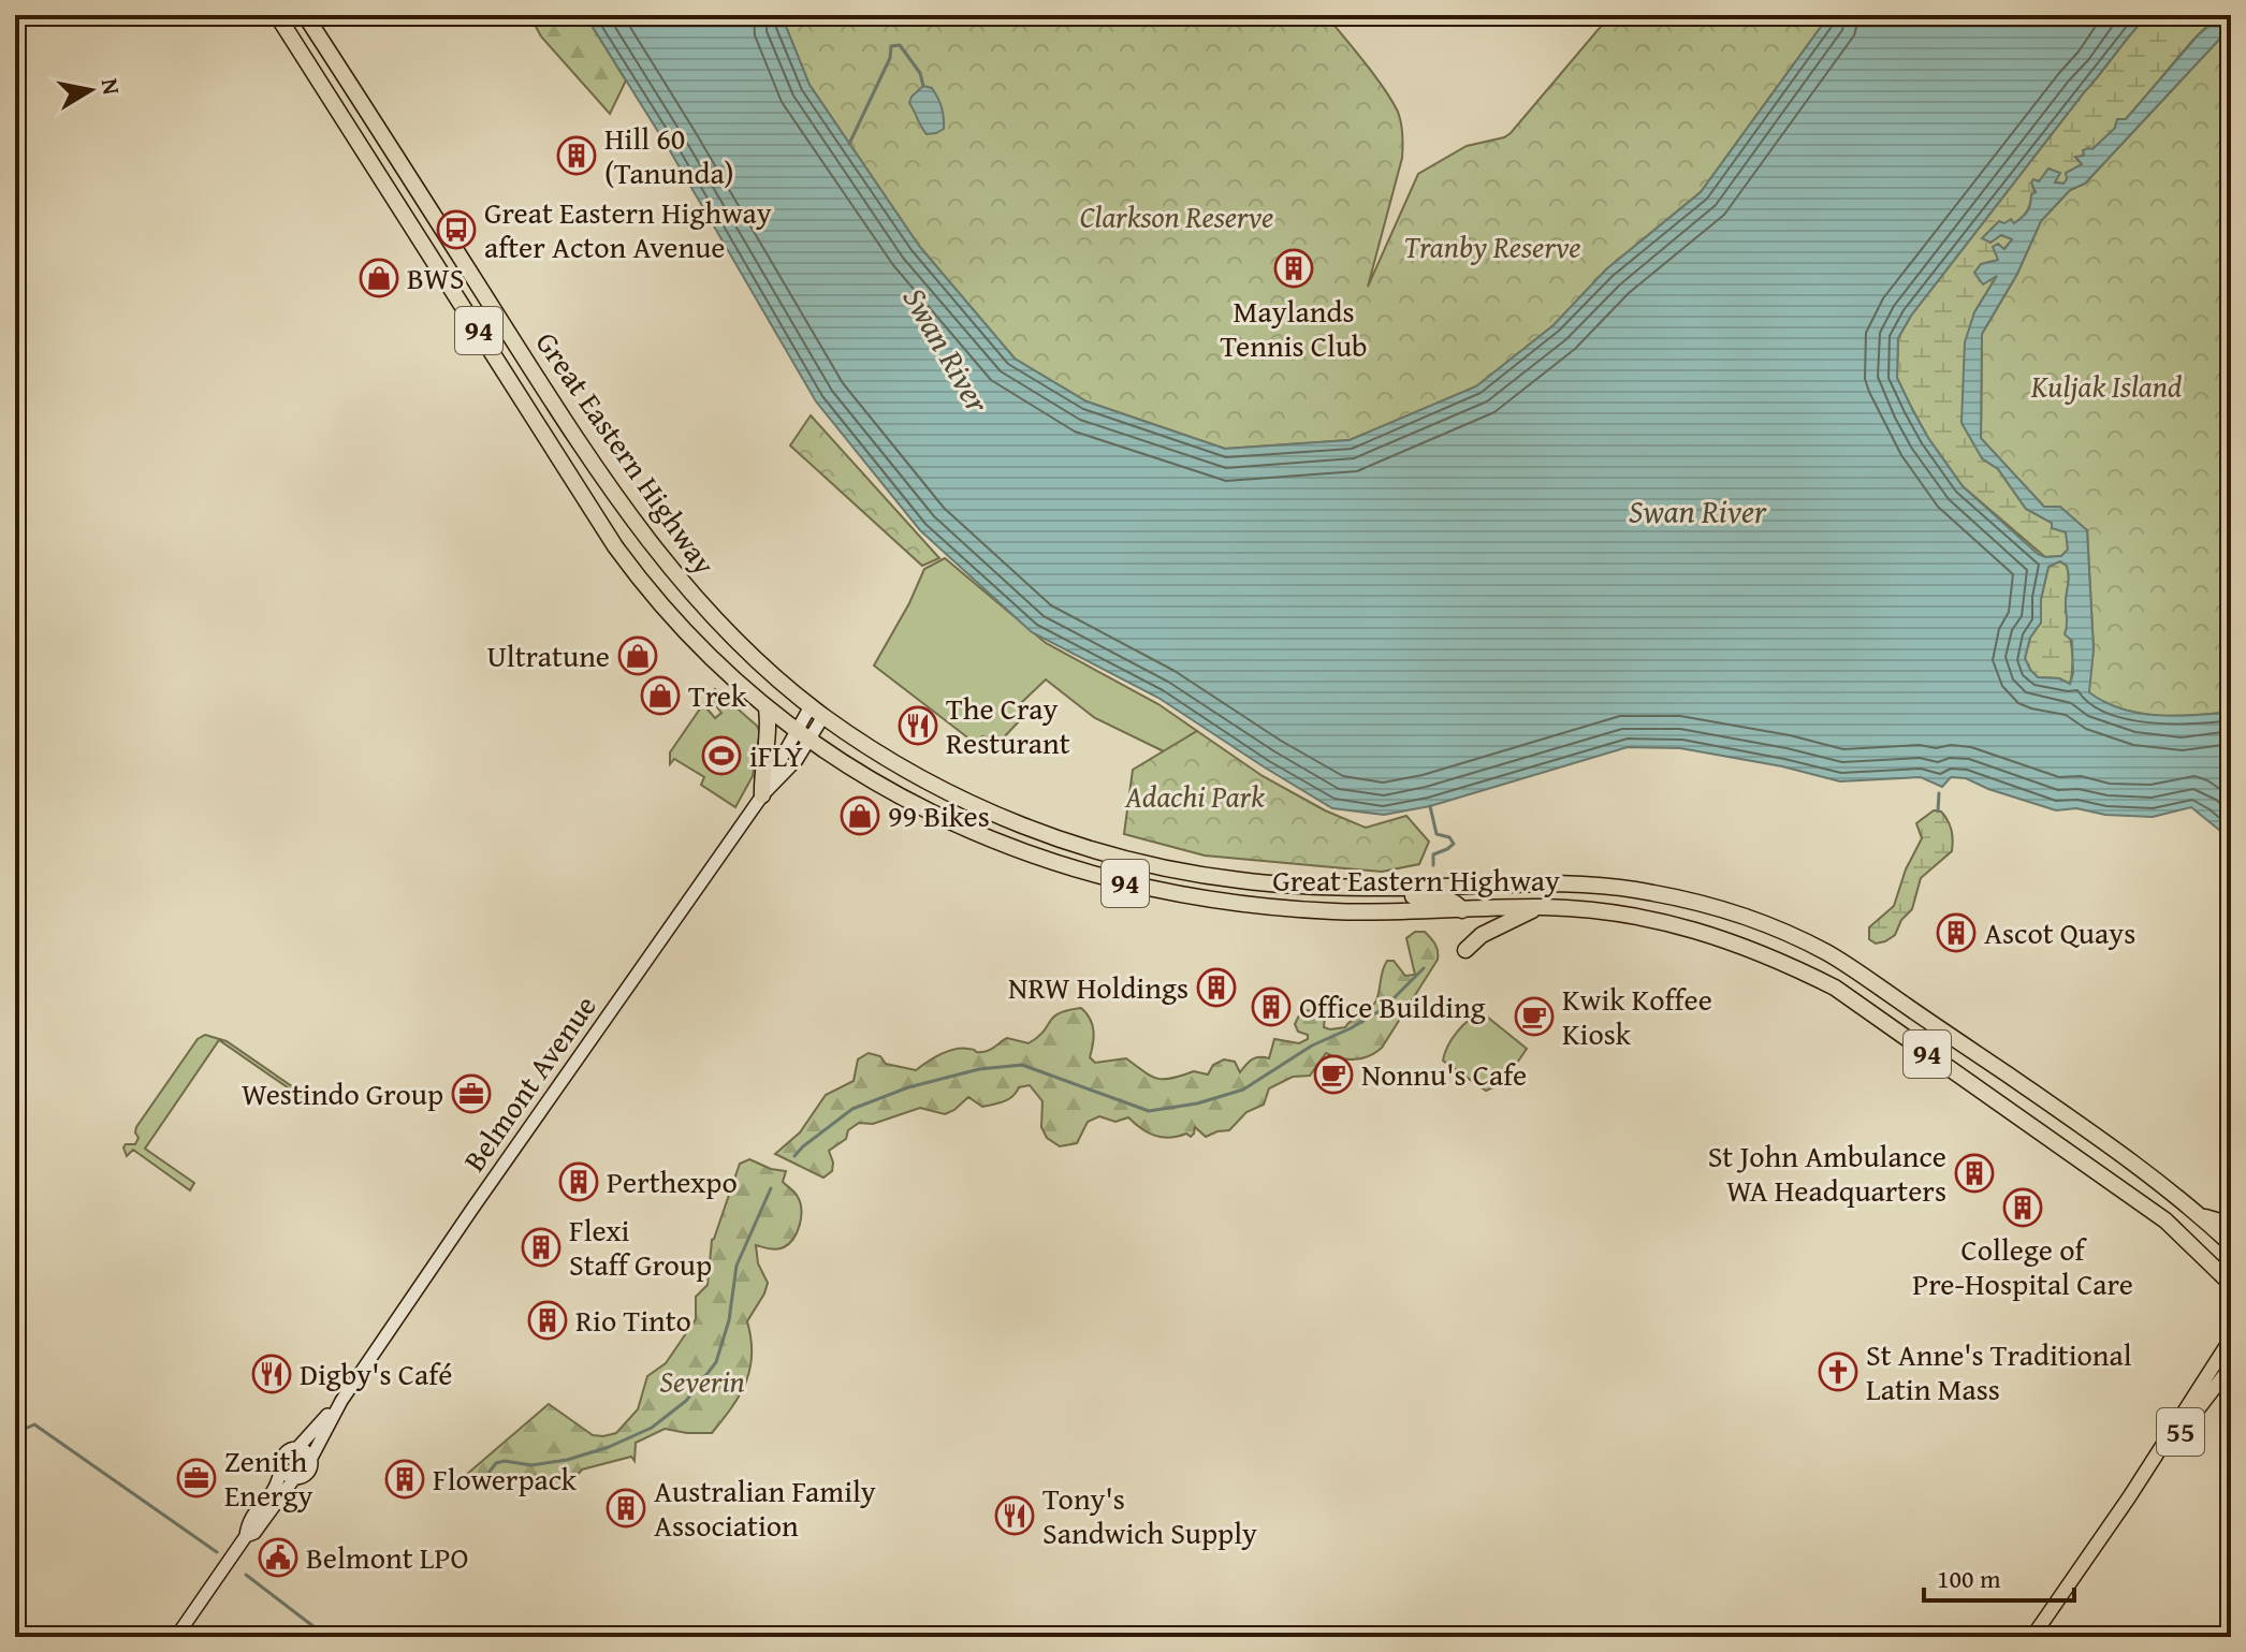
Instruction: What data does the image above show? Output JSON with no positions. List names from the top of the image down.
{
  "streets": {
    "highway": ["94", "Great Eastern Highway"],
    "main road": ["Belmont Avenue", "55"]
  },
  "crossings": [
    ["Great Eastern Highway", "Belmont Avenue"]
  ],
  "water": ["Swan River"],
  "parks": [
    "Clarkson Reserve",
    "Tranby Reserve",
    "Kuljak Island",
    "Adachi Park",
    "Severin"
  ],
  "places": {
    "building": [
      "Hill 60 (Tanunda)",
      "Maylands Tennis Club",
      "Ascot Quays",
      "NRW Holdings",
      "Office Building",
      "St John Ambulance WA Headquarters",
      "Perthexpo",
      "College of Pre-Hospital Care",
      "Flexi Staff Group",
      "Rio Tinto",
      "Flowerpack",
      "Australian Family Association"
    ],
    "bus stop": ["Great Eastern Highway after Acton Avenue"],
    "shop": [
      "BWS",
      "Ultratune",
      "Trek",
      "99 Bikes"
    ],
    "restaurant": ["The Cray Resturant", "Digby's Café", "Tony's Sandwich Supply"],
    "sports": ["iFLY"],
    "cafe": ["Kwik Koffee Kiosk", "Nonnu's Cafe"],
    "office": ["Westindo Group", "Zenith Energy"],
    "church": ["St Anne's Traditional Latin Mass"],
    "public building": ["Belmont LPO"]
  },
  "scale_bar": "100 m",
  "north": "right"
}
